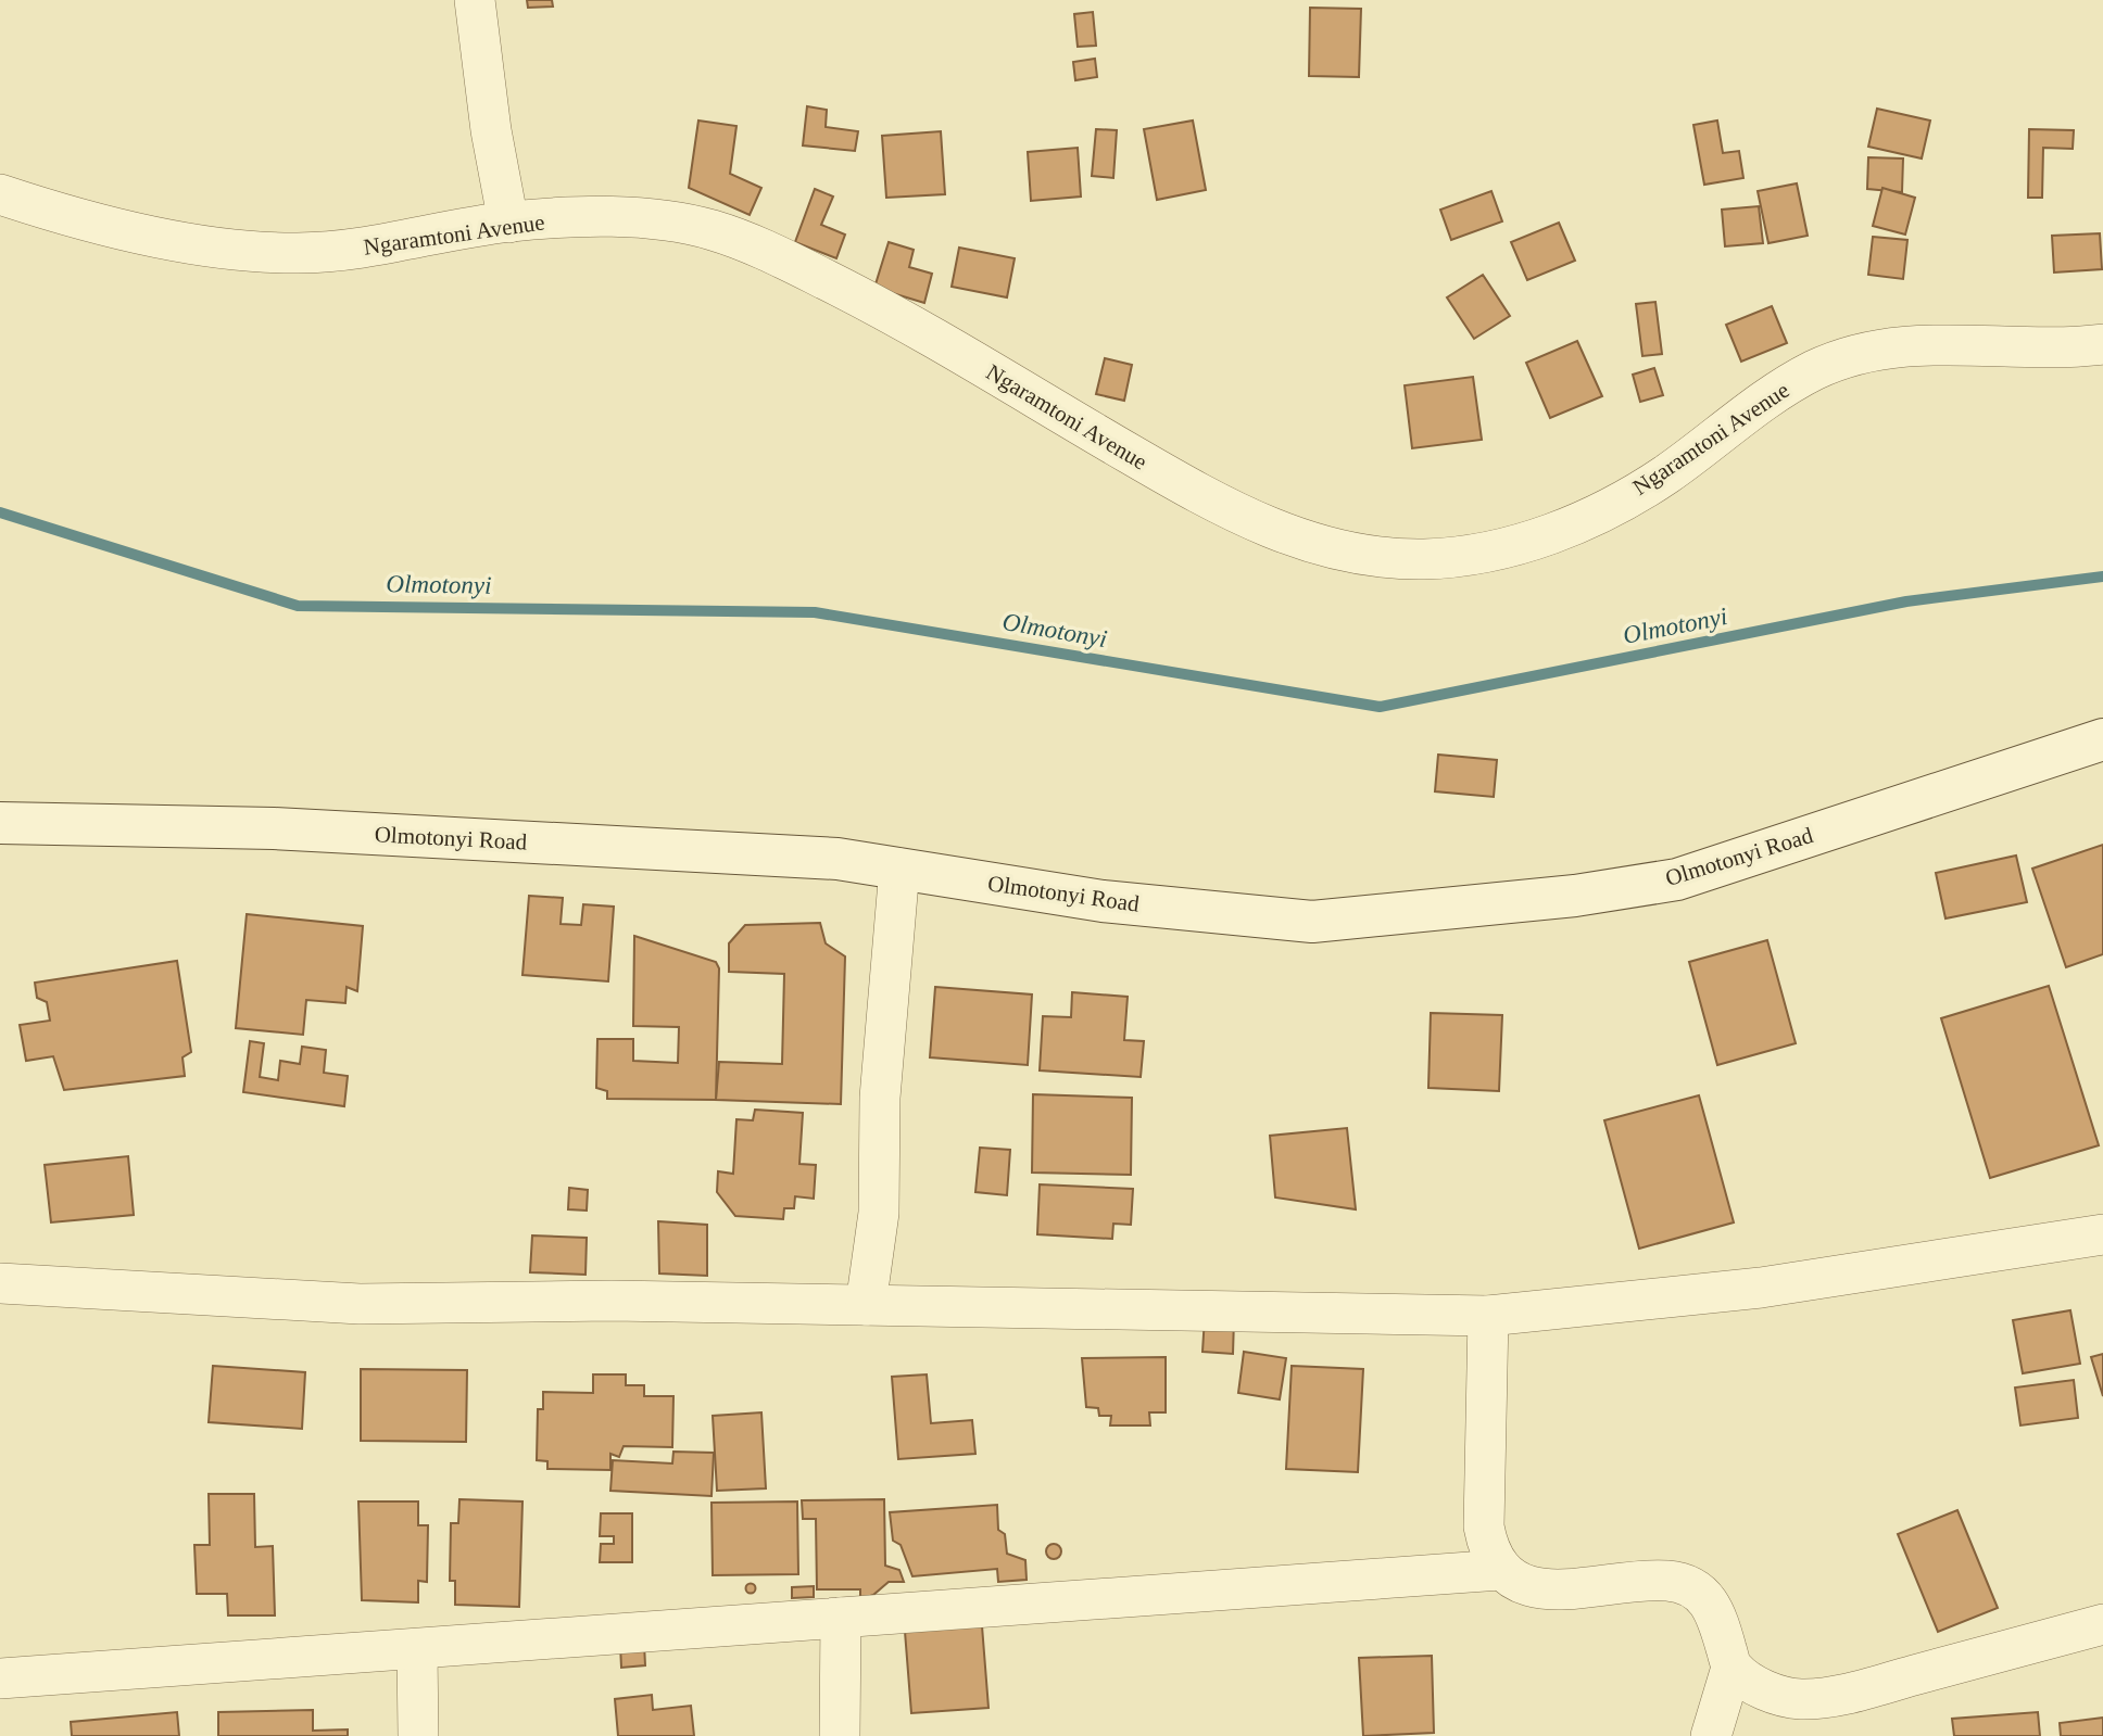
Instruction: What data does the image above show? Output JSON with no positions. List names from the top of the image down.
{
  "streets": {
    "street": ["Ngaramtoni Avenue", "Olmotonyi Road"]
  },
  "water": ["Olmotonyi"]
}
